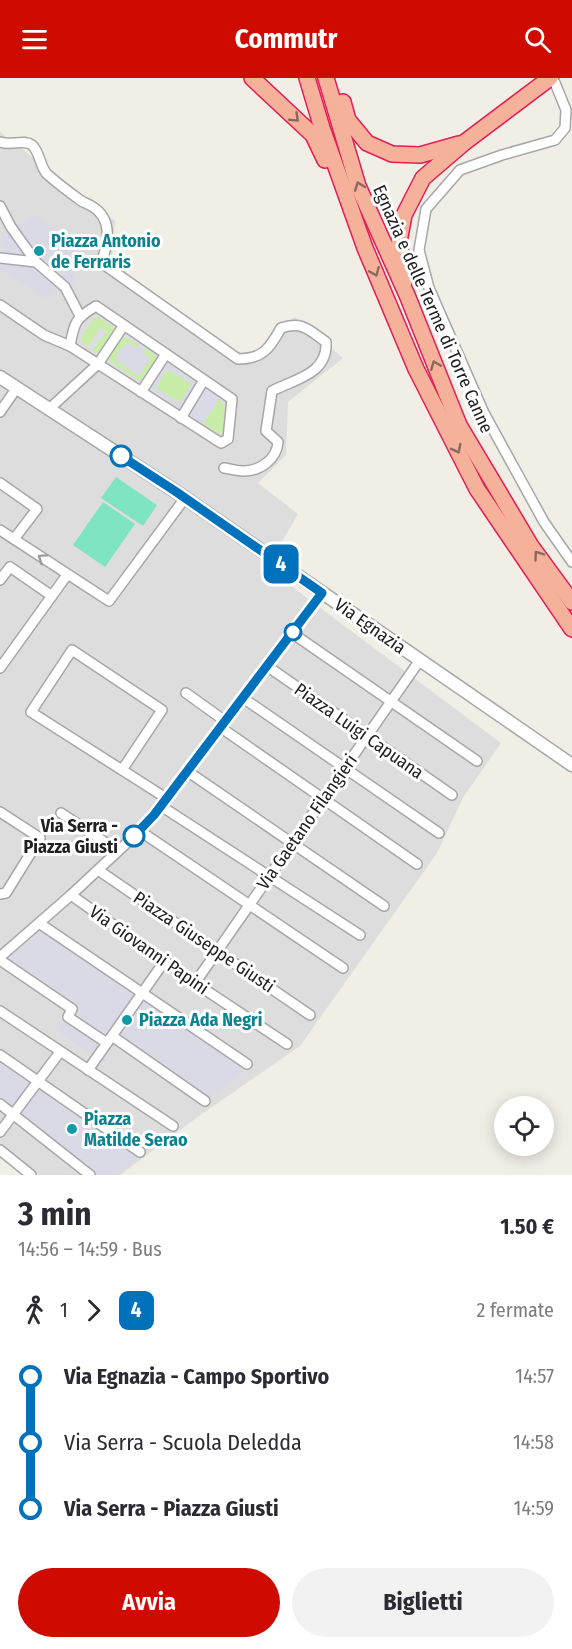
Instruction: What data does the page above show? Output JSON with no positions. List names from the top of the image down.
{
  "streets": {
    "highway": ["Egnazia e delle Terme di Torre Canne"],
    "street": [
      "Via Egnazia",
      "Piazza Luigi Capuana",
      "Via Gaetano Filangieri",
      "Piazza Giuseppe Giusti",
      "Via Giovanni Papini"
    ]
  },
  "crossings": [
    ["Via Egnazia", "Via Gaetano Filangieri"],
    ["Piazza Luigi Capuana", "Via Gaetano Filangieri"],
    ["Via Gaetano Filangieri", "Piazza Giuseppe Giusti"],
    ["Via Gaetano Filangieri", "Via Giovanni Papini"]
  ],
  "places": [
    "Piazza Antonio de Ferraris",
    "Via Serra - Piazza Giusti",
    "Piazza Ada Negri",
    "Piazza Matilde Serao"
  ],
  "lines": ["bus line 4"],
  "page": {
    "header": "Commutr",
    "on_map": "4",
    "heading": ["3 min", "14:56 – 14:59 · Bus", "1.50 €"],
    "legs": ["1", "4", "2 fermate"],
    "list": [
      {
        "name": "Via Egnazia - Campo Sportivo",
        "value": "14:57"
      },
      {
        "name": "Via Serra - Scuola Deledda",
        "value": "14:58"
      },
      {
        "name": "Via Serra - Piazza Giusti",
        "value": "14:59"
      }
    ],
    "buttons": ["Avvia", "Biglietti"]
  }
}
